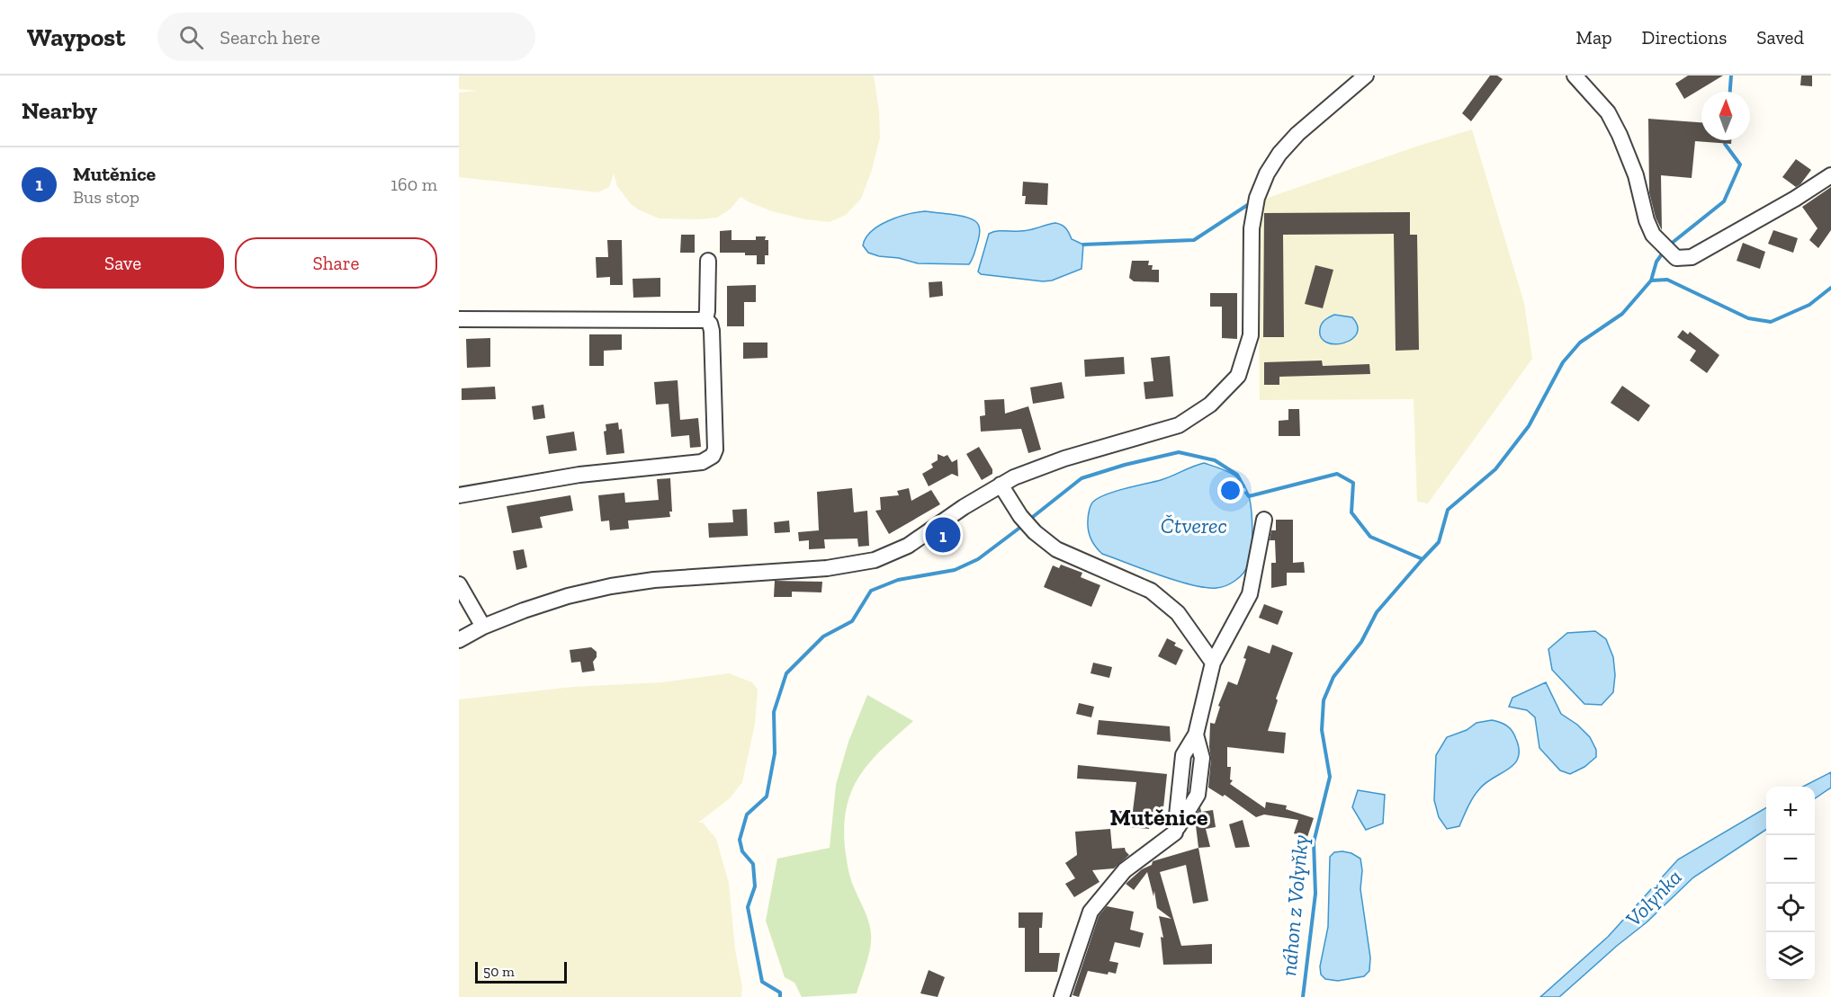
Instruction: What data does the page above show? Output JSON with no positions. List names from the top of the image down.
{
  "districts": ["Mutěnice"],
  "water": ["Čtverec", "Volyňka", "náhon z Volyňky"],
  "scale_bar": "50 m",
  "north": "top",
  "page": {
    "header": "Waypost",
    "search": "Search here",
    "nav": ["Map", "Directions", "Saved"],
    "heading": "Nearby",
    "list": [
      {
        "mark": "1",
        "name": "Mutěnice",
        "note": "Bus stop",
        "value": "160 m"
      }
    ],
    "buttons": ["Save", "Share"],
    "pins": "1",
    "map_buttons": ["+", "−"],
    "scale": "50 m"
  }
}
